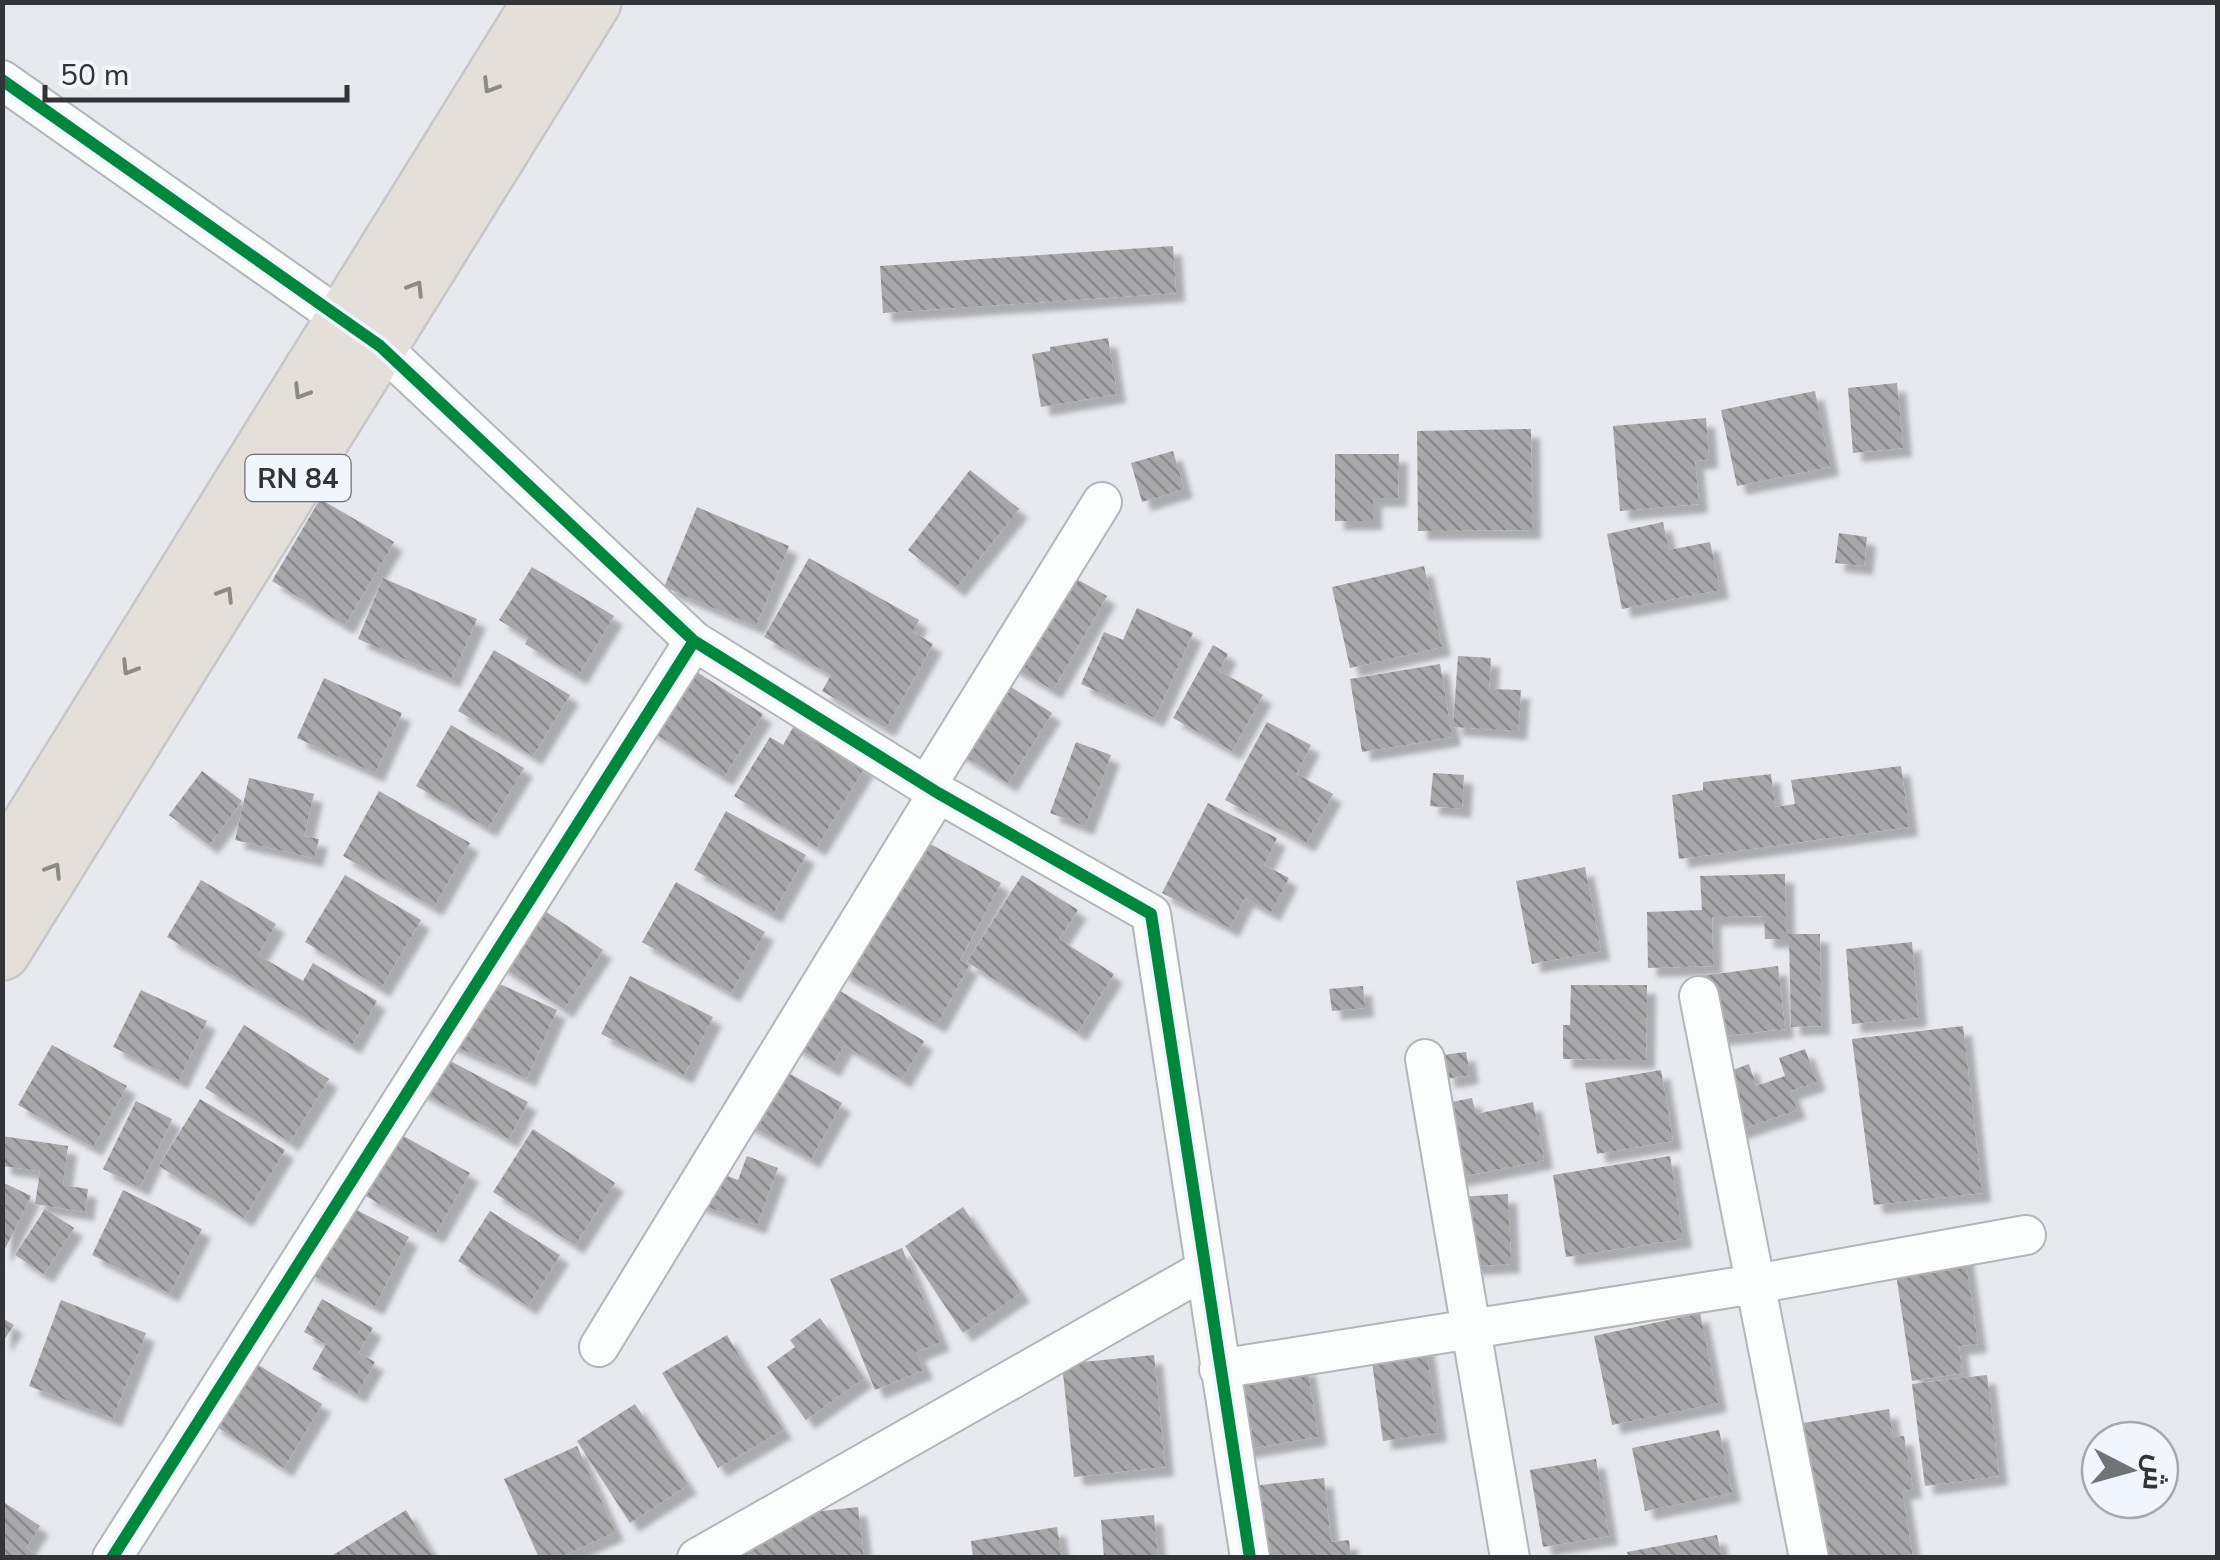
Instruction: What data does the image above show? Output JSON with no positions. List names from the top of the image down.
{
  "streets": {
    "main road": ["RN 84"]
  },
  "scale_bar": "50 m",
  "north": "right"
}
